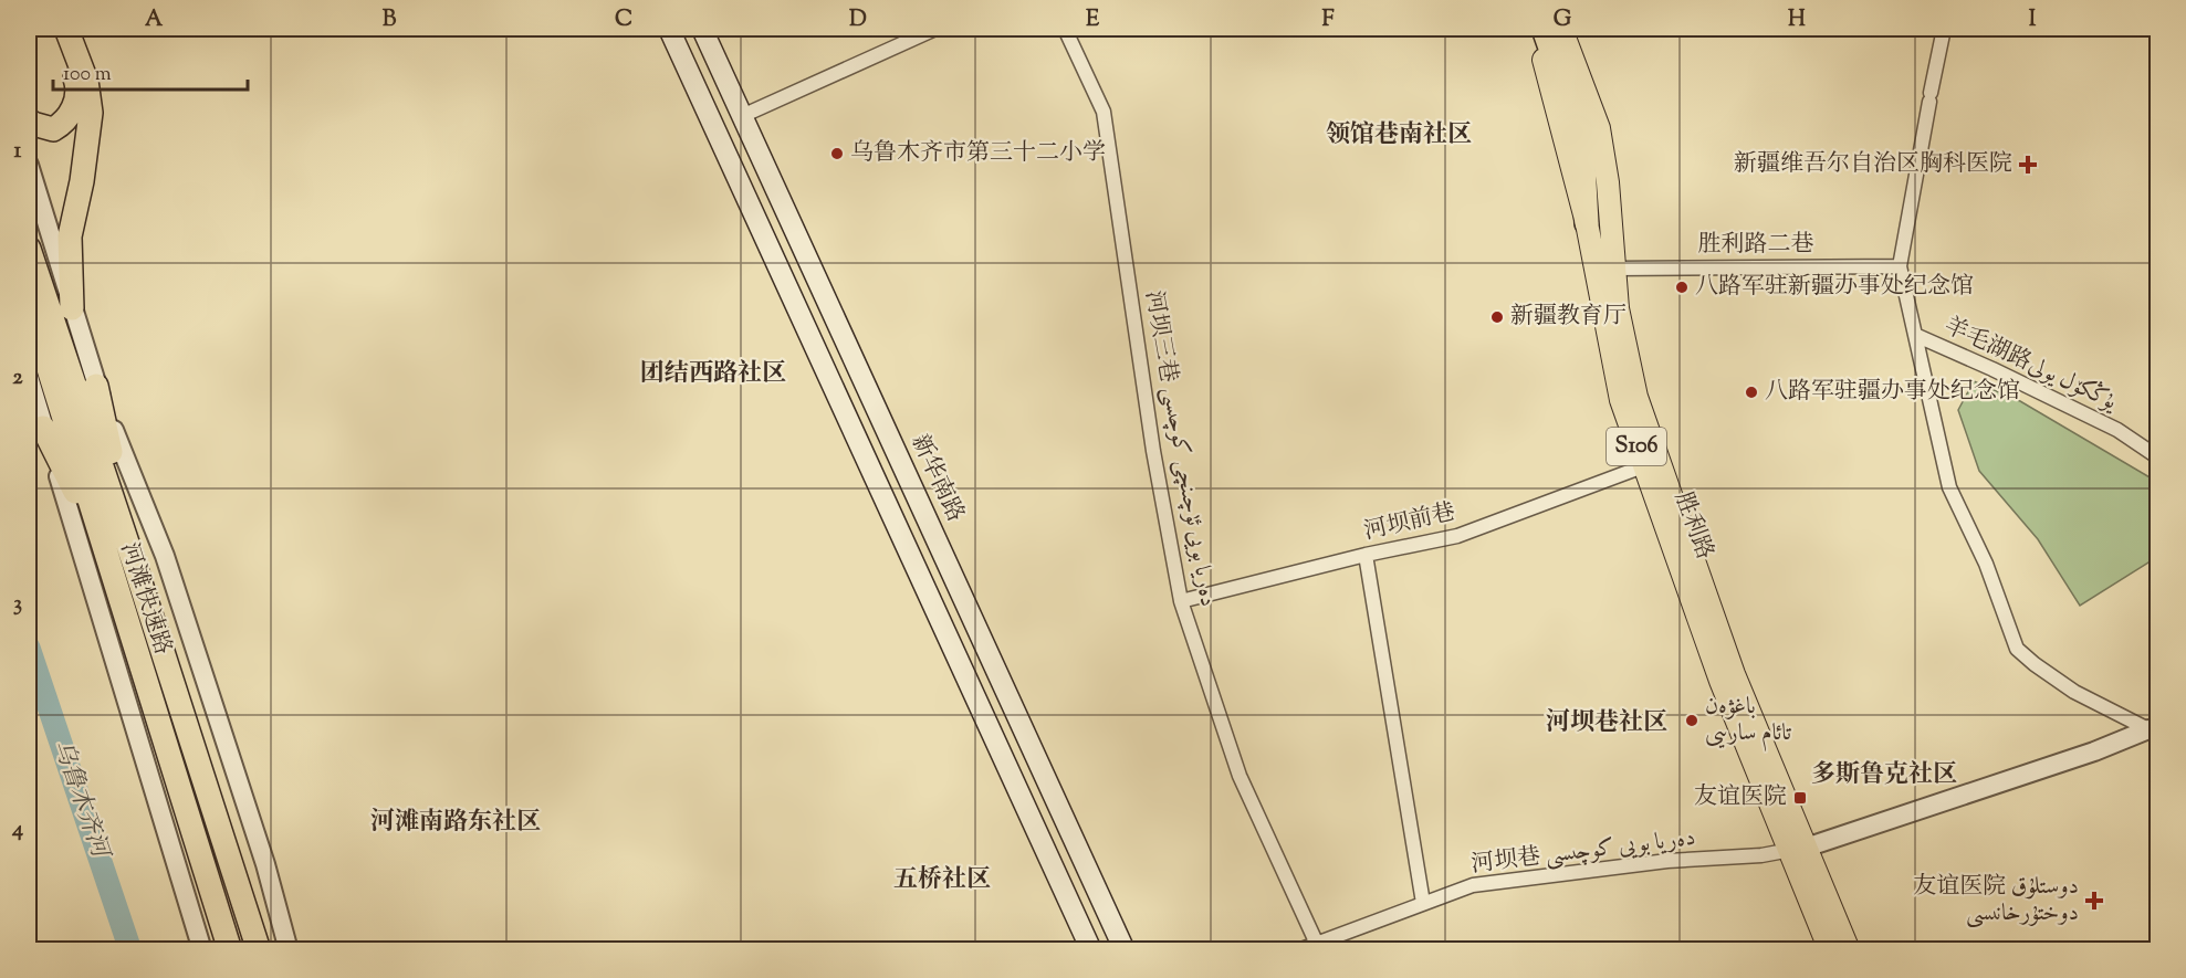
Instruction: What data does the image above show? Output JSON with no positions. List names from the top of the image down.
{
  "streets": {
    "highway": ["河滩快速路"],
    "main road": ["S106", "新华南路", "胜利路"],
    "street": [
      "胜利路二巷",
      "羊毛湖路يۇڭكۆل يولى",
      "河坝三巷 دەريا بويى ئۈچىنچى كوچىسى",
      "河坝前巷",
      "河坝巷 دەريا بويى كوچىسى"
    ]
  },
  "crossings": [
    ["胜利路二巷", "S106"],
    ["S106", "胜利路"],
    ["S106", "河坝巷 دەريا بويى كوچىسى"],
    ["河坝三巷 دەريا بويى ئۈچىنچى كوچىسى", "河坝前巷"],
    ["河坝三巷 دەريا بويى ئۈچىنچى كوچىسى", "河坝巷 دەريا بويى كوچىسى"],
    ["河坝前巷", "胜利路"],
    ["胜利路", "河坝巷 دەريا بويى كوچىسى"]
  ],
  "districts": [
    "领馆巷南社区",
    "团结西路社区",
    "河坝巷社区",
    "多斯鲁克社区",
    "河滩南路东社区",
    "五桥社区"
  ],
  "water": ["乌鲁木齐河"],
  "places": {
    "other": [
      "乌鲁木齐市第三十二小学",
      "八路军驻新疆办事处纪念馆",
      "新疆教育厅",
      "八路军驻疆办事处纪念馆",
      "باغۋەن تائام سارىيى"
    ],
    "health": ["新疆维吾尔自治区胸科医院", "友谊医院 دوستلۇق دوختۇرخانىسى"],
    "transit": ["友谊医院"]
  },
  "scale_bar": "100 m",
  "grid": {
    "columns": [
      "A",
      "B",
      "C",
      "D",
      "E",
      "F",
      "G",
      "H",
      "I"
    ],
    "rows": [
      "1",
      "2",
      "3",
      "4"
    ]
  }
}
